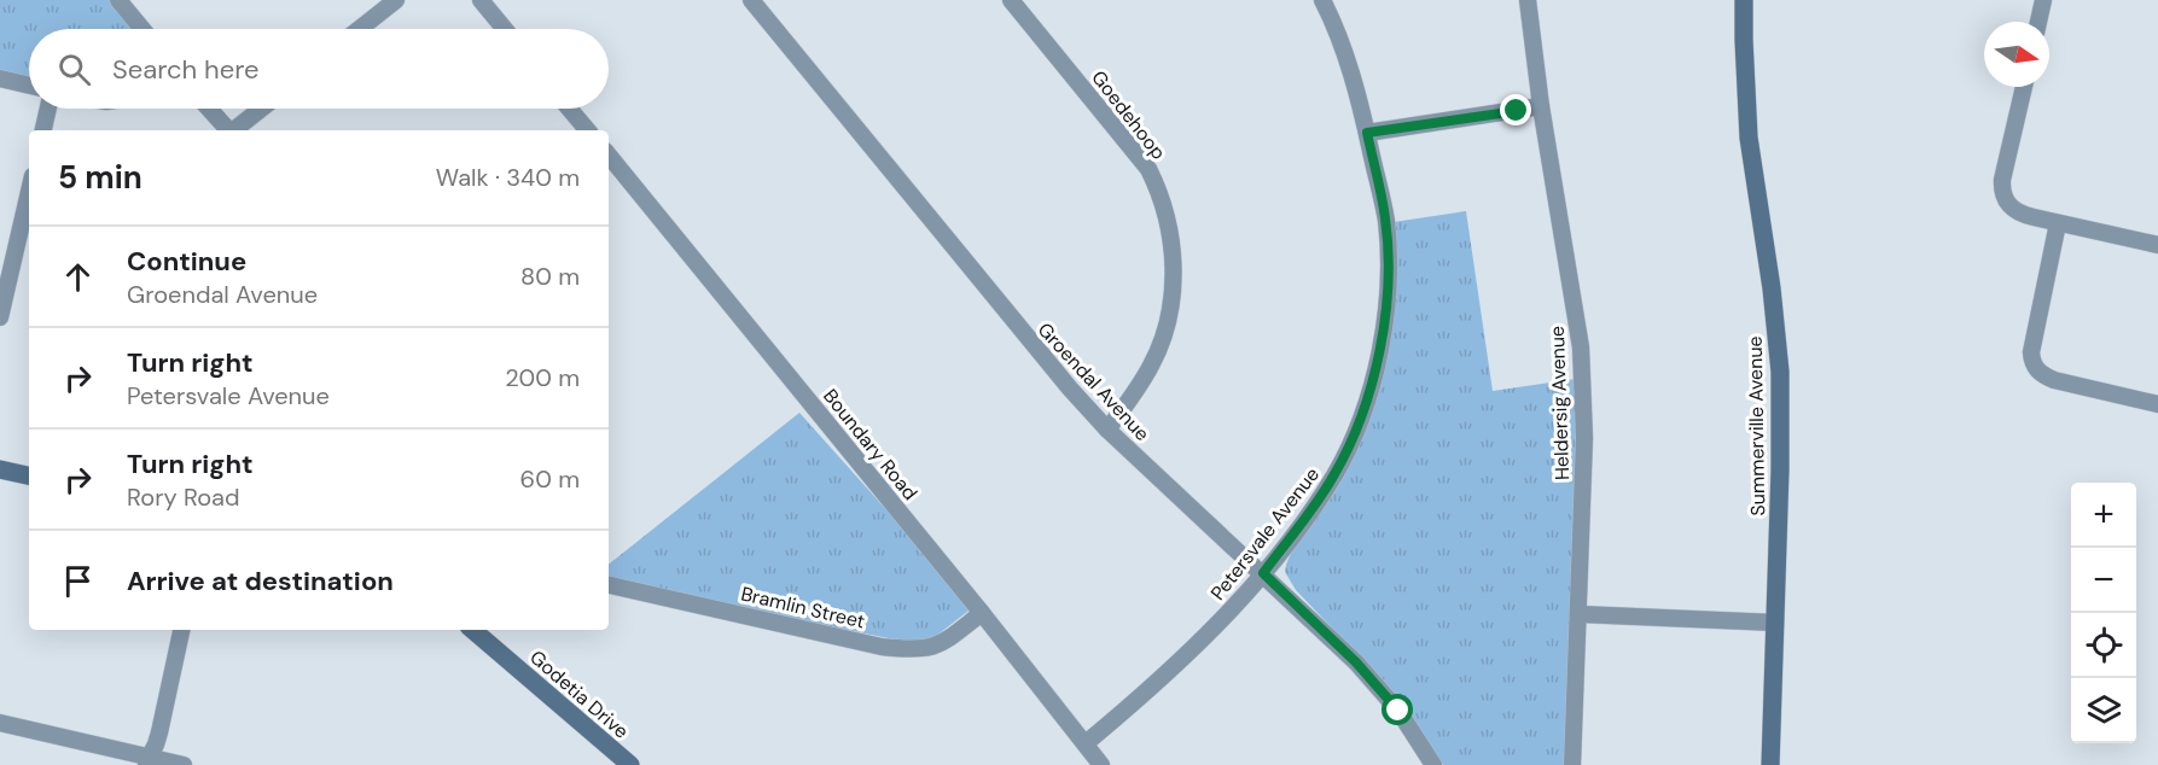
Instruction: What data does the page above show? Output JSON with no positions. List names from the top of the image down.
{
  "streets": {
    "street": [
      "Goedehoop",
      "Groendal Avenue",
      "Heldersig Avenue",
      "Summerville Avenue",
      "Boundary Road",
      "Petersvale Avenue",
      "Bramlin Street",
      "Godetia Drive"
    ]
  },
  "crossings": [
    ["Goedehoop", "Groendal Avenue"],
    ["Groendal Avenue", "Petersvale Avenue"],
    ["Boundary Road", "Petersvale Avenue"],
    ["Boundary Road", "Bramlin Street"]
  ],
  "north": "right",
  "page": {
    "search": "Search here",
    "heading": ["5 min", "Walk · 340 m"],
    "list": [
      ["Continue", "Groendal Avenue", "80 m"],
      ["Turn right", "Petersvale Avenue", "200 m"],
      ["Turn right", "Rory Road", "60 m"],
      "Arrive at destination"
    ],
    "map_buttons": ["+", "−"]
  }
}
